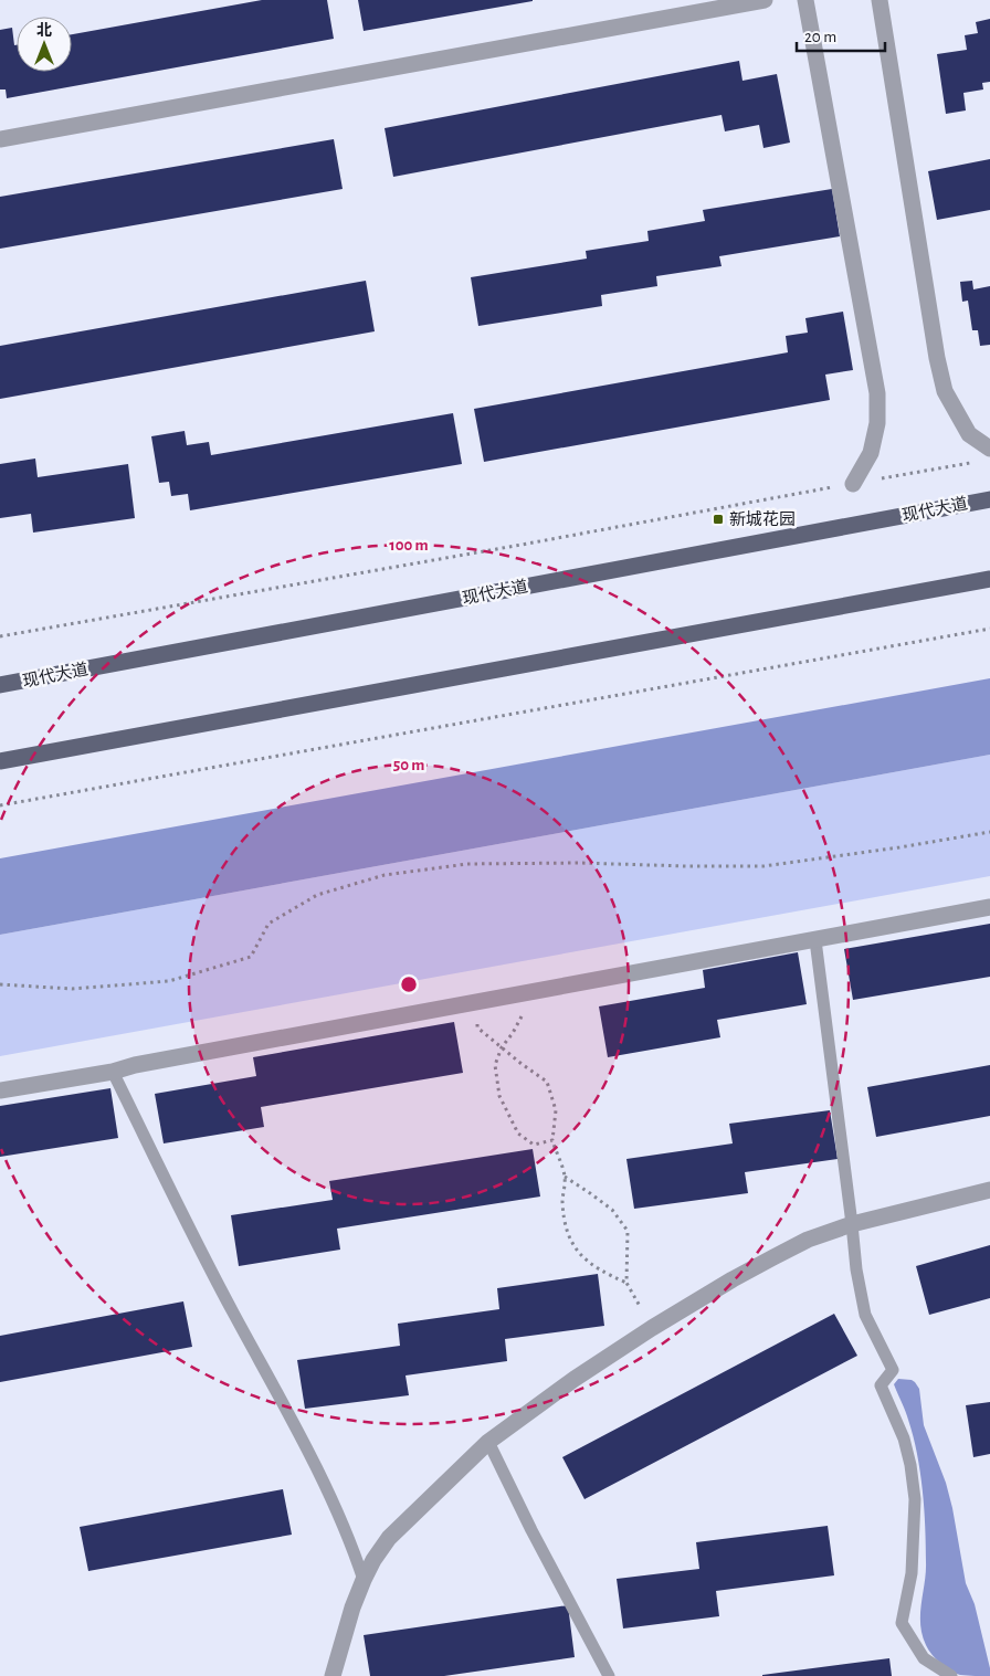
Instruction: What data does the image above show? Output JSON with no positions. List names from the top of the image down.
{
  "streets": {
    "main road": ["现代大道"]
  },
  "places": {
    "transit": ["新城花园"]
  },
  "scale_bar": "20 m",
  "north": "top",
  "rings": ["100 m", "50 m"]
}
